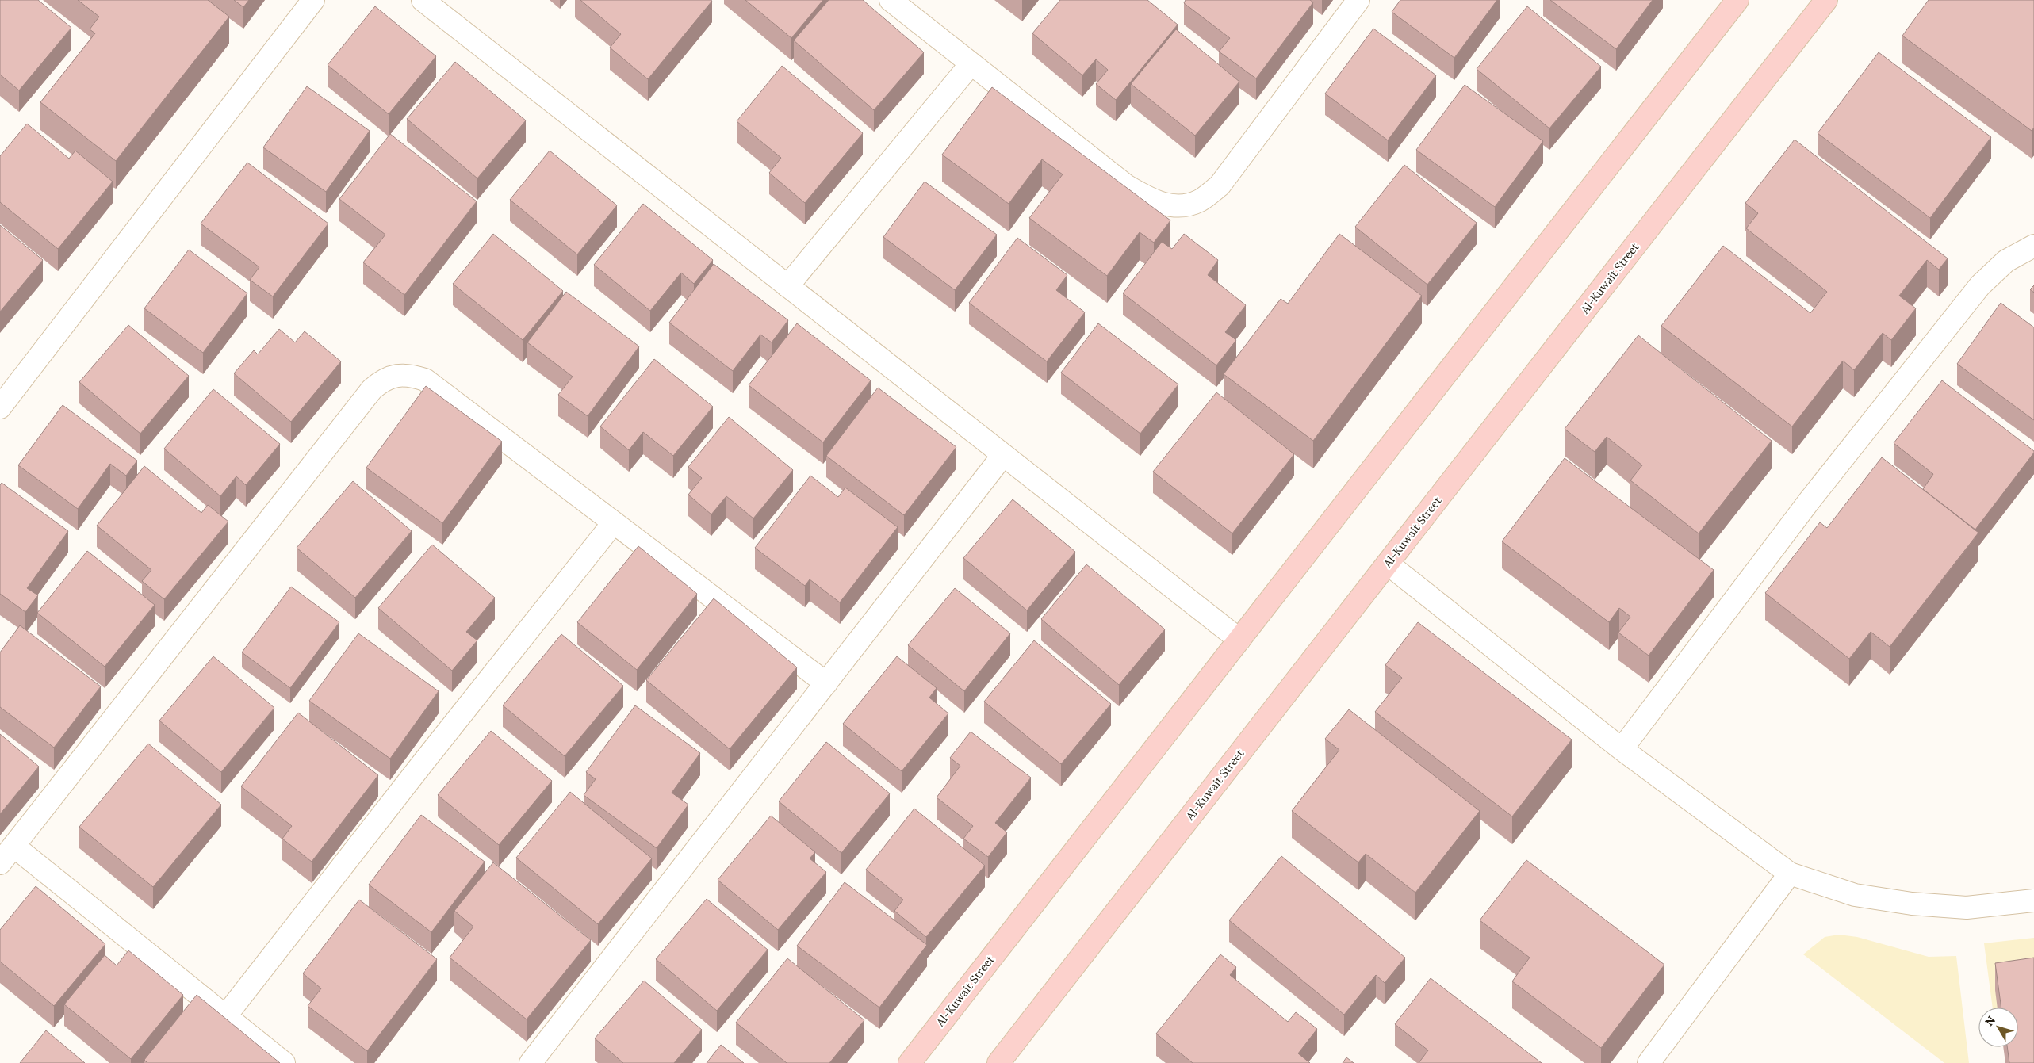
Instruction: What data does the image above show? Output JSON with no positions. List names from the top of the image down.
{
  "streets": {
    "main road": ["Al-Kuwait Street"]
  },
  "north": "top left"
}
